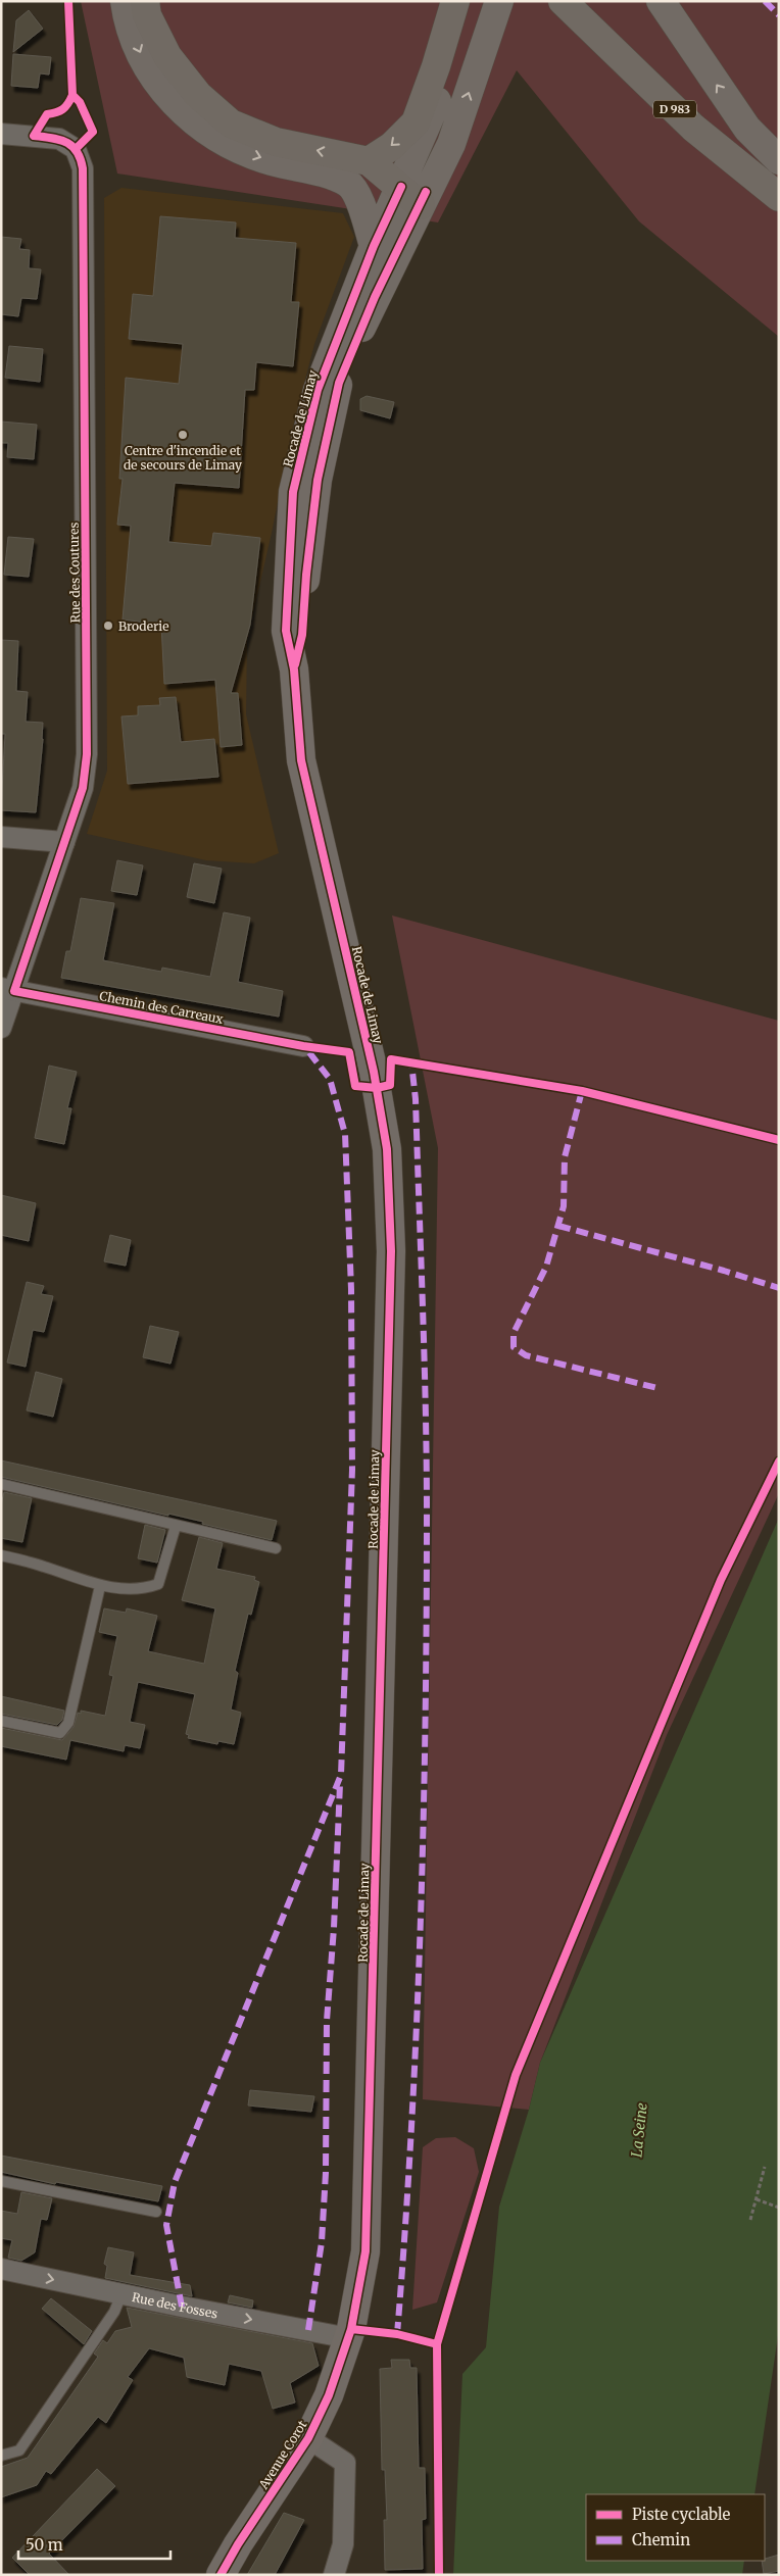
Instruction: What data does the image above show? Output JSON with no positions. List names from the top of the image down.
{
  "streets": {
    "main road": ["D 983", "Rocade de Limay", "Avenue Corot"],
    "street": ["Rue des Coutures", "Chemin des Carreaux", "Rue des Fosses"]
  },
  "crossings": [
    ["Rocade de Limay", "Rue des Fosses"],
    ["Rocade de Limay", "Avenue Corot"],
    ["Rue des Coutures", "Chemin des Carreaux"],
    ["Rue des Fosses", "Avenue Corot"]
  ],
  "one_way": ["Rue des Fosses"],
  "water": ["La Seine"],
  "places": ["Centre d'incendie et de secours de Limay", "Broderie"],
  "legend": ["Piste cyclable", "Chemin"],
  "scale_bar": "50 m"
}
